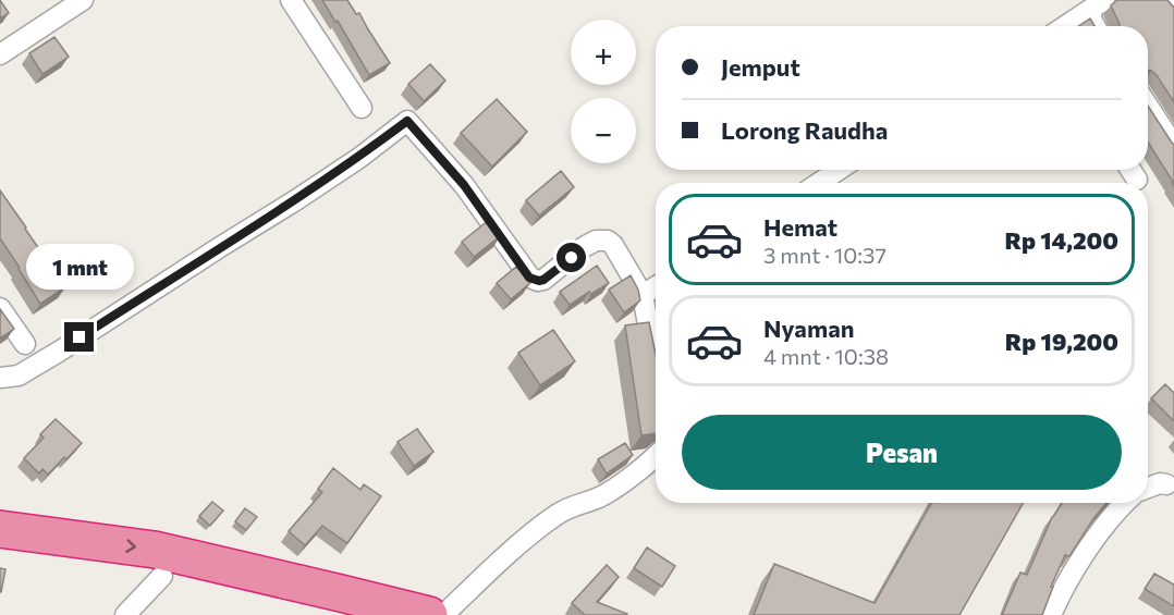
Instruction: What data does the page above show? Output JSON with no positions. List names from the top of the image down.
{
  "page": {
    "map_buttons": ["+", "−"],
    "banner": ["Jemput", "Lorong Raudha"],
    "list": [
      {
        "name": "Hemat",
        "note": "3 mnt · 10:37",
        "value": "Rp 14,200"
      },
      {
        "name": "Nyaman",
        "note": "4 mnt · 10:38",
        "value": "Rp 19,200"
      }
    ],
    "bubble": "1 mnt",
    "buttons": "Pesan"
  }
}
